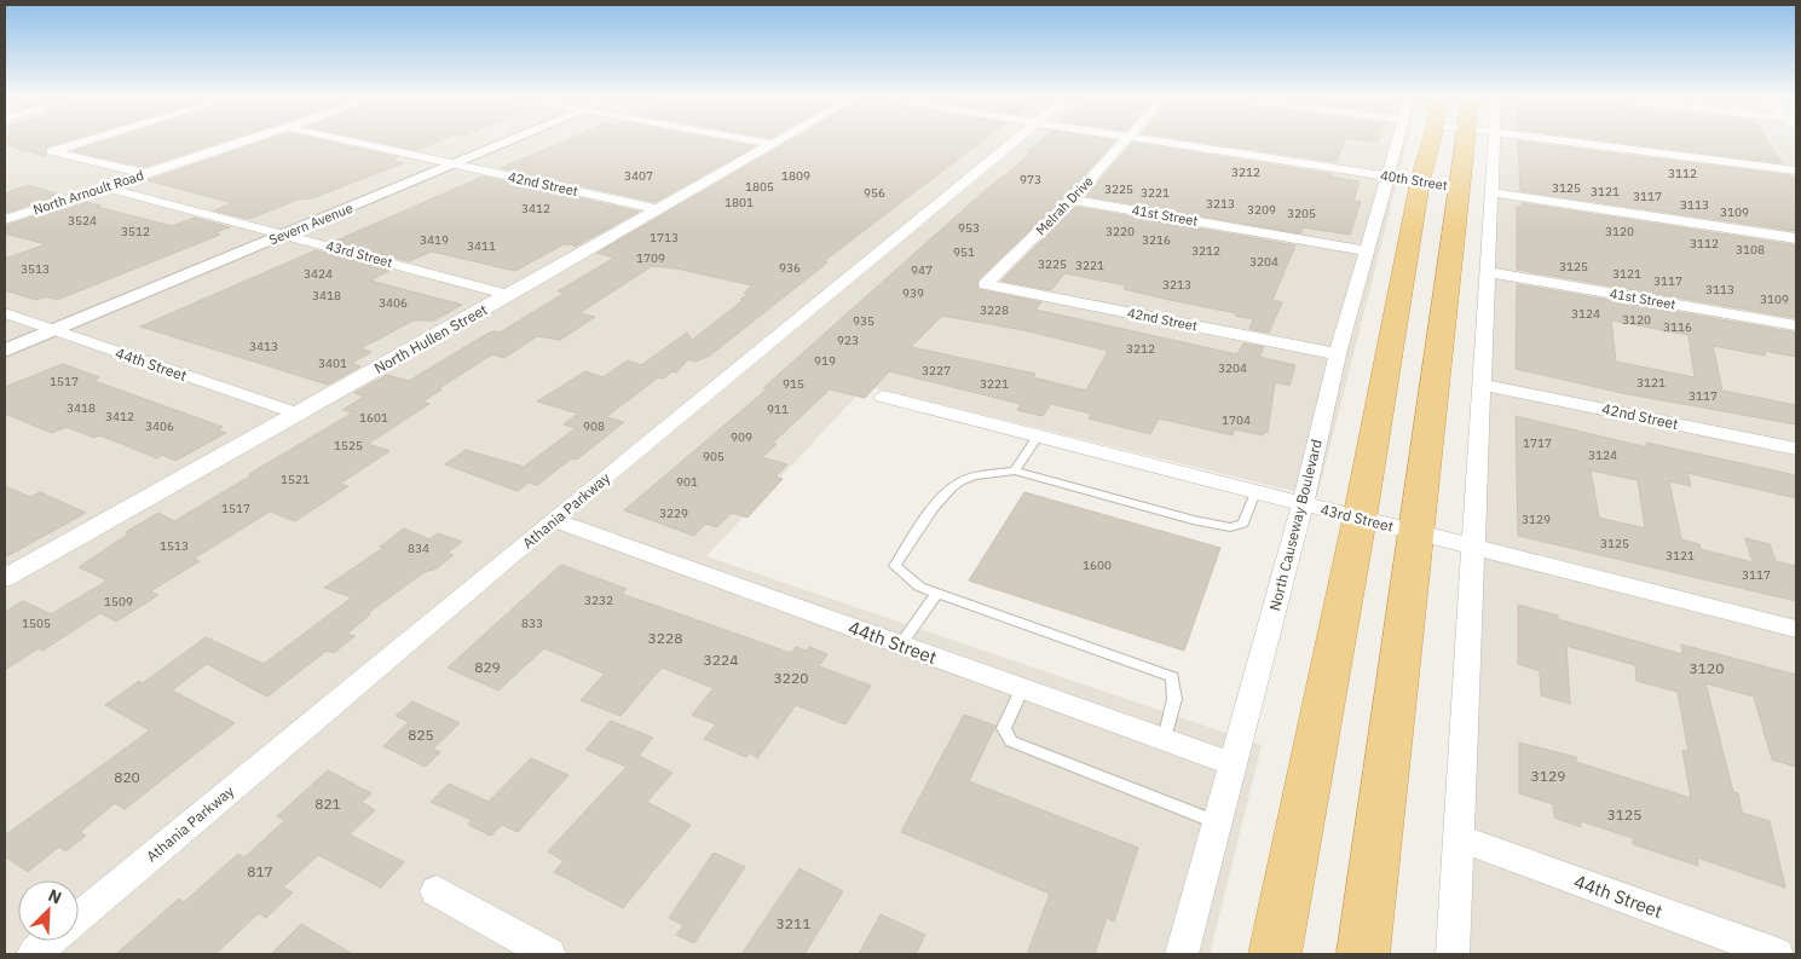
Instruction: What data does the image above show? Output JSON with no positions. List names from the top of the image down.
{
  "streets": {
    "highway": ["North Causeway Boulevard"],
    "street": [
      "40th Street",
      "42nd Street",
      "North Arnoult Road",
      "Melrah Drive",
      "41st Street",
      "Severn Avenue",
      "43rd Street",
      "North Hullen Street",
      "44th Street",
      "Athania Parkway"
    ]
  },
  "crossings": [
    ["40th Street", "North Causeway Boulevard"],
    ["42nd Street", "Melrah Drive"],
    ["42nd Street", "Severn Avenue"],
    ["42nd Street", "North Hullen Street"],
    ["42nd Street", "North Causeway Boulevard"],
    ["North Arnoult Road", "43rd Street"],
    ["Melrah Drive", "41st Street"],
    ["41st Street", "North Causeway Boulevard"],
    ["Severn Avenue", "43rd Street"],
    ["Severn Avenue", "44th Street"],
    ["43rd Street", "North Hullen Street"],
    ["43rd Street", "North Causeway Boulevard"],
    ["North Hullen Street", "44th Street"],
    ["44th Street", "Athania Parkway"],
    ["44th Street", "North Causeway Boulevard"]
  ],
  "house_numbers": [
    "3212",
    "3112",
    "3407",
    "1809",
    "973",
    "1805",
    "3125",
    "3225",
    "3121",
    "956",
    "3221",
    "3117",
    "1801",
    "3213",
    "3113",
    "3412",
    "3209",
    "3109",
    "3205",
    "3524",
    "953",
    "3512",
    "3220",
    "3120",
    "1713",
    "3419",
    "3216",
    "3112",
    "3411",
    "3108",
    "3212",
    "951",
    "1709",
    "3204",
    "3225",
    "3221",
    "3125",
    "936",
    "3513",
    "947",
    "3424",
    "3121",
    "3117",
    "3213",
    "3113",
    "939",
    "3418",
    "3109",
    "3406",
    "3228",
    "3124",
    "3120",
    "935",
    "3116",
    "923",
    "3413",
    "3212",
    "919",
    "3401",
    "3204",
    "3227",
    "1517",
    "3121",
    "915",
    "3221",
    "3117",
    "3418",
    "911",
    "3412",
    "1601",
    "1704",
    "3406",
    "908",
    "909",
    "1717",
    "1525",
    "3124",
    "905",
    "1521",
    "901",
    "1517",
    "3229",
    "3129",
    "3125",
    "1513",
    "834",
    "3121",
    "1600",
    "3117",
    "3232",
    "1509",
    "1505",
    "833",
    "3228",
    "3224",
    "829",
    "3120",
    "3220",
    "825",
    "3129",
    "820",
    "821",
    "3125",
    "817",
    "3211"
  ],
  "north": "top right"
}
